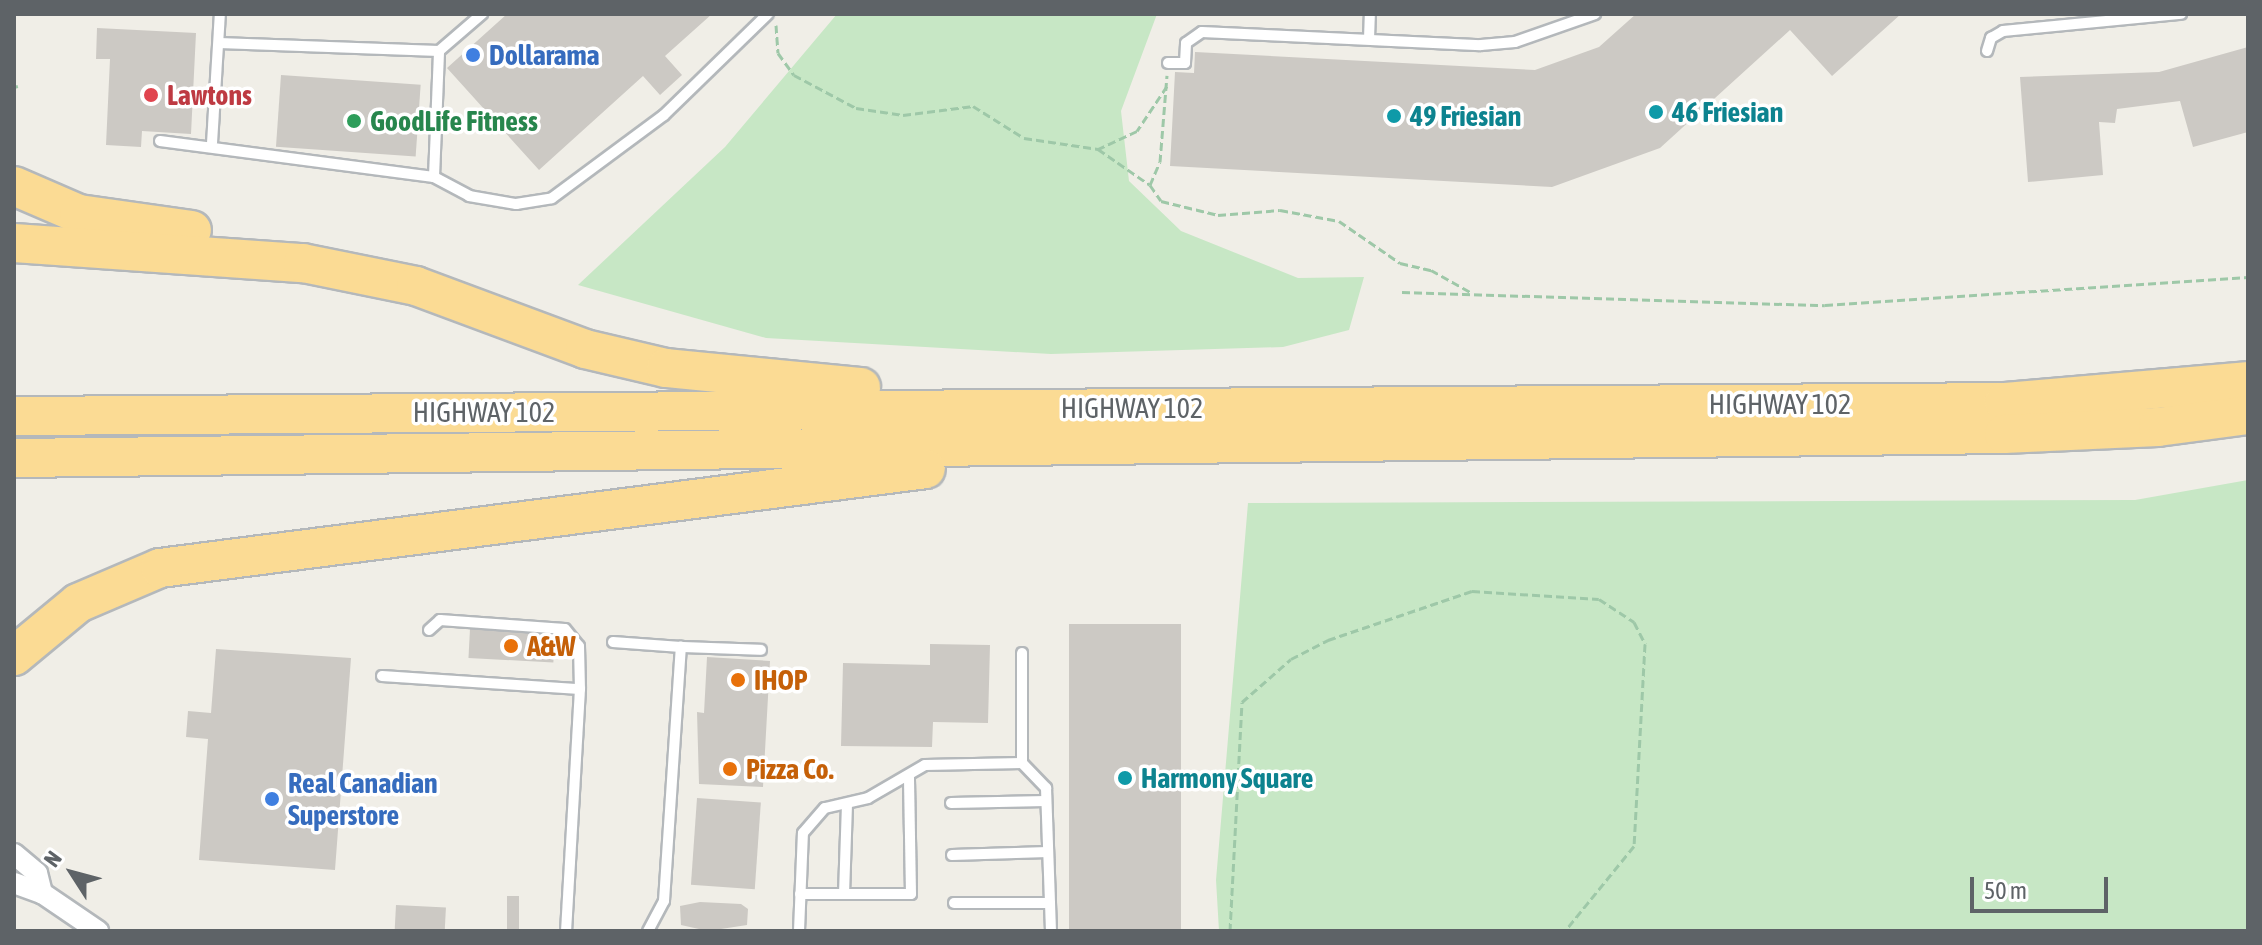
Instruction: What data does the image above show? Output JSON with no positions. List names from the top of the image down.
{
  "streets": {
    "highway": ["HIGHWAY 102"]
  },
  "places": [
    "Dollarama",
    "Lawtons",
    "46 Friesian",
    "49 Friesian",
    "GoodLife Fitness",
    "A&W",
    "IHOP",
    "Pizza Co.",
    "Harmony Square",
    "Real Canadian Superstore"
  ],
  "scale_bar": "50 m",
  "north": "top left"
}
